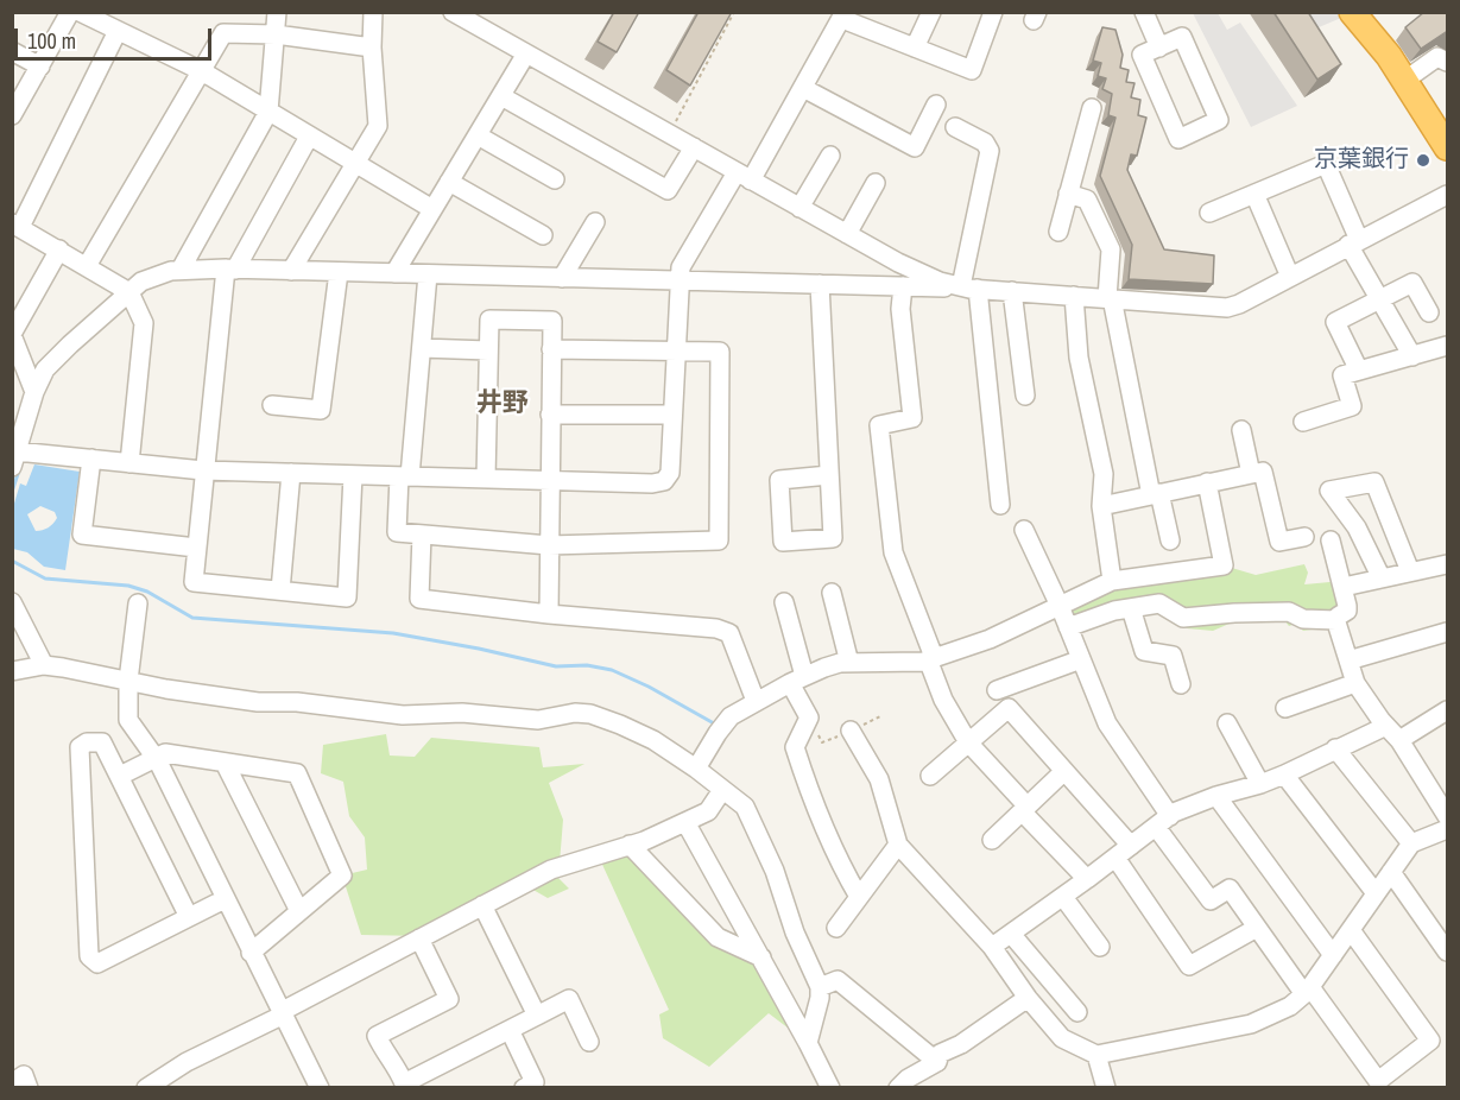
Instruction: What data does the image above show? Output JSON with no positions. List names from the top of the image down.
{
  "districts": ["井野"],
  "places": ["京葉銀行"],
  "scale_bar": "100 m"
}
